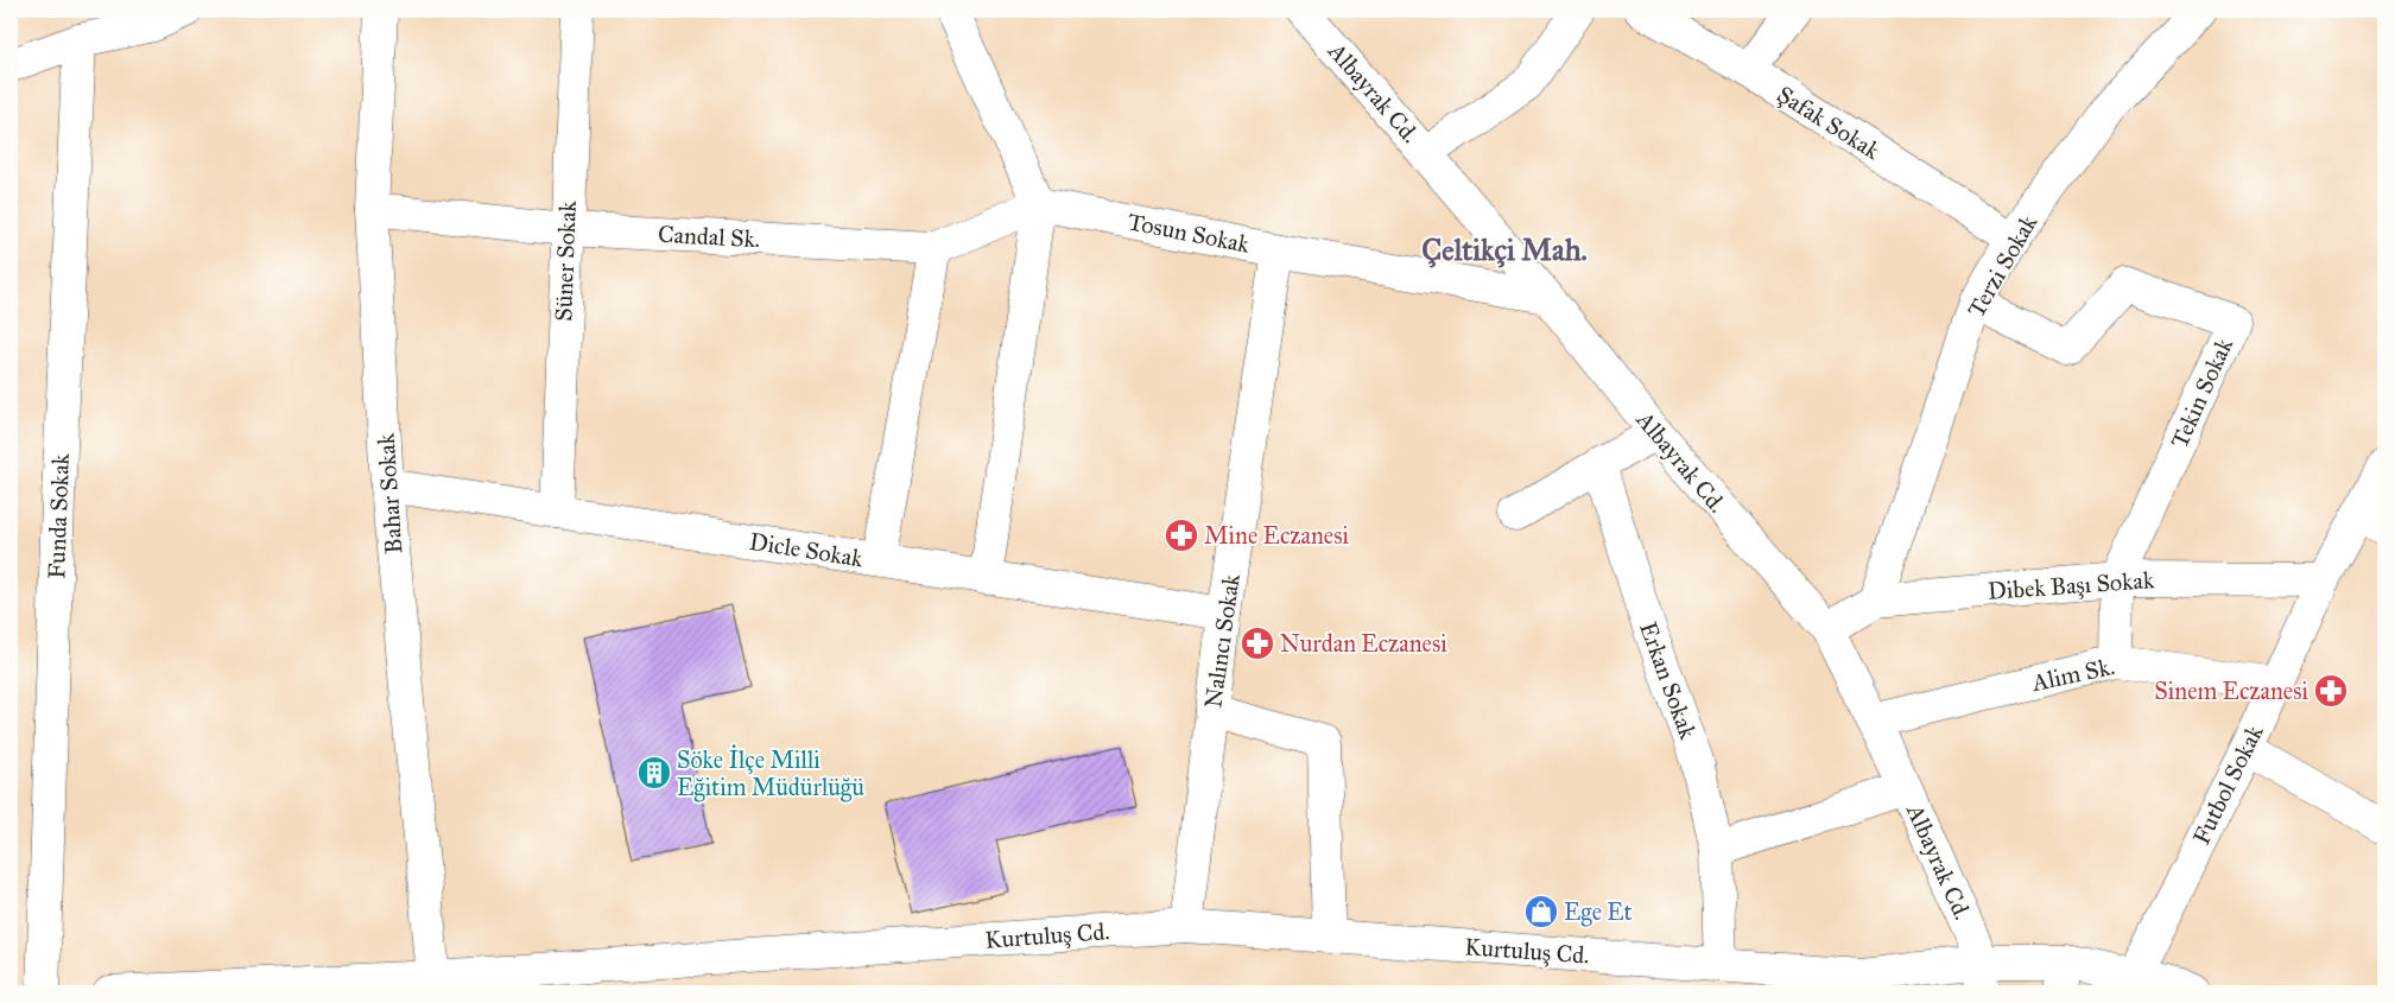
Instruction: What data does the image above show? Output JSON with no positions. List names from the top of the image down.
{
  "streets": {
    "street": [
      "Albayrak Cd.",
      "Şafak Sokak",
      "Tosun Sokak",
      "Candal Sk.",
      "Süner Sokak",
      "Terzi Sokak",
      "Tekin Sokak",
      "Bahar Sokak",
      "Funda Sokak",
      "Dicle Sokak",
      "Dibek Başı Sokak",
      "Nalıncı Sokak",
      "Alim Sk.",
      "Erkan Sokak",
      "Futbol Sokak",
      "Kurtuluş Cd."
    ]
  },
  "crossings": [
    ["Albayrak Cd.", "Tosun Sokak"],
    ["Albayrak Cd.", "Dibek Başı Sokak"],
    ["Albayrak Cd.", "Alim Sk."],
    ["Albayrak Cd.", "Kurtuluş Cd."],
    ["Şafak Sokak", "Terzi Sokak"],
    ["Tosun Sokak", "Candal Sk."],
    ["Tosun Sokak", "Nalıncı Sokak"],
    ["Candal Sk.", "Süner Sokak"],
    ["Candal Sk.", "Bahar Sokak"],
    ["Süner Sokak", "Dicle Sokak"],
    ["Terzi Sokak", "Tekin Sokak"],
    ["Terzi Sokak", "Dibek Başı Sokak"],
    ["Tekin Sokak", "Dibek Başı Sokak"],
    ["Bahar Sokak", "Dicle Sokak"],
    ["Bahar Sokak", "Kurtuluş Cd."],
    ["Dicle Sokak", "Nalıncı Sokak"],
    ["Dibek Başı Sokak", "Futbol Sokak"],
    ["Nalıncı Sokak", "Kurtuluş Cd."],
    ["Alim Sk.", "Futbol Sokak"],
    ["Erkan Sokak", "Kurtuluş Cd."],
    ["Futbol Sokak", "Kurtuluş Cd."]
  ],
  "districts": ["Çeltikçi Mah."],
  "places": {
    "pharmacy": ["Mine Eczanesi", "Nurdan Eczanesi", "Sinem Eczanesi"],
    "building": ["Söke İlçe Milli Eğitim Müdürlüğü"],
    "shop": ["Ege Et"]
  }
}
